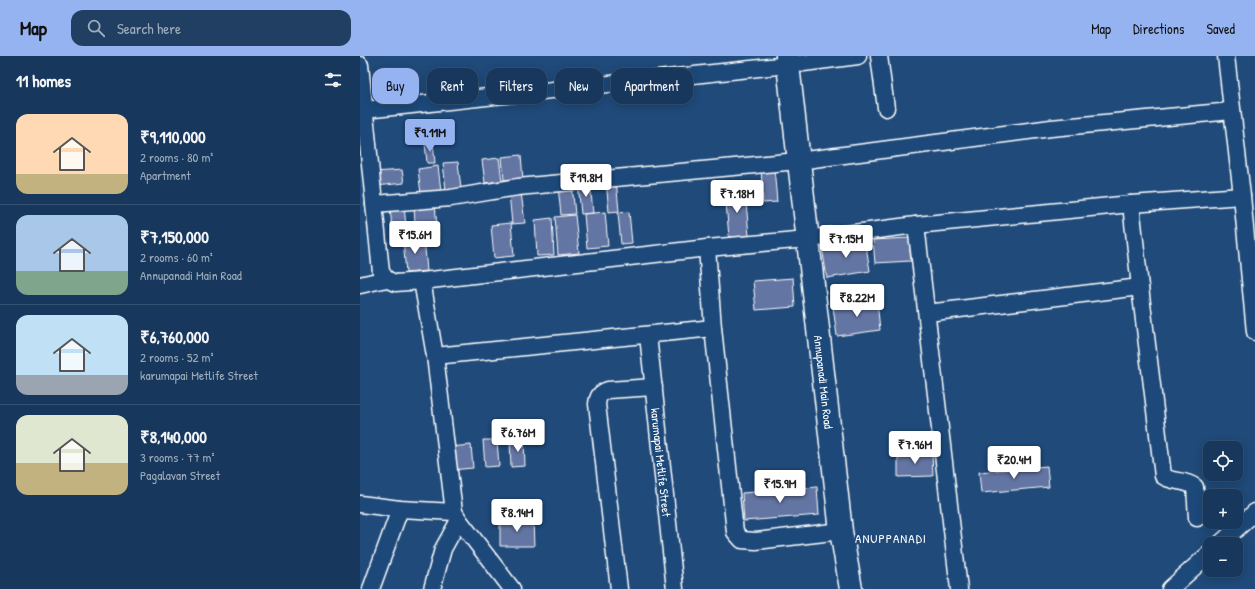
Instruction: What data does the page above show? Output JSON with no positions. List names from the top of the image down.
{
  "streets": {
    "street": ["Annupanadi Main Road", "karumapai Metlife Street"]
  },
  "districts": ["ANUPPANADI"],
  "page": {
    "header": "Map",
    "search": "Search here",
    "nav": ["Map", "Directions", "Saved"],
    "heading": "11 homes",
    "chip": [
      "Buy",
      "Rent",
      "Filters",
      "New",
      "Apartment"
    ],
    "list": [
      {
        "name": "₹9,110,000",
        "note": "2 rooms · 80 m² · Apartment"
      },
      {
        "name": "₹7,150,000",
        "note": "2 rooms · 60 m² · Annupanadi Main Road"
      },
      {
        "name": "₹6,760,000",
        "note": "2 rooms · 52 m² · karumapai Metlife Street"
      },
      {
        "name": "₹8,140,000",
        "note": "3 rooms · 77 m² · Pagalavan Street"
      }
    ],
    "price": [
      "₹9.11M",
      "₹19.8M",
      "₹7.18M",
      "₹15.6M",
      "₹7.15M",
      "₹8.22M",
      "₹6.76M",
      "₹7.96M",
      "₹20.4M",
      "₹15.9M",
      "₹8.14M"
    ],
    "map_buttons": ["+", "−"]
  }
}
